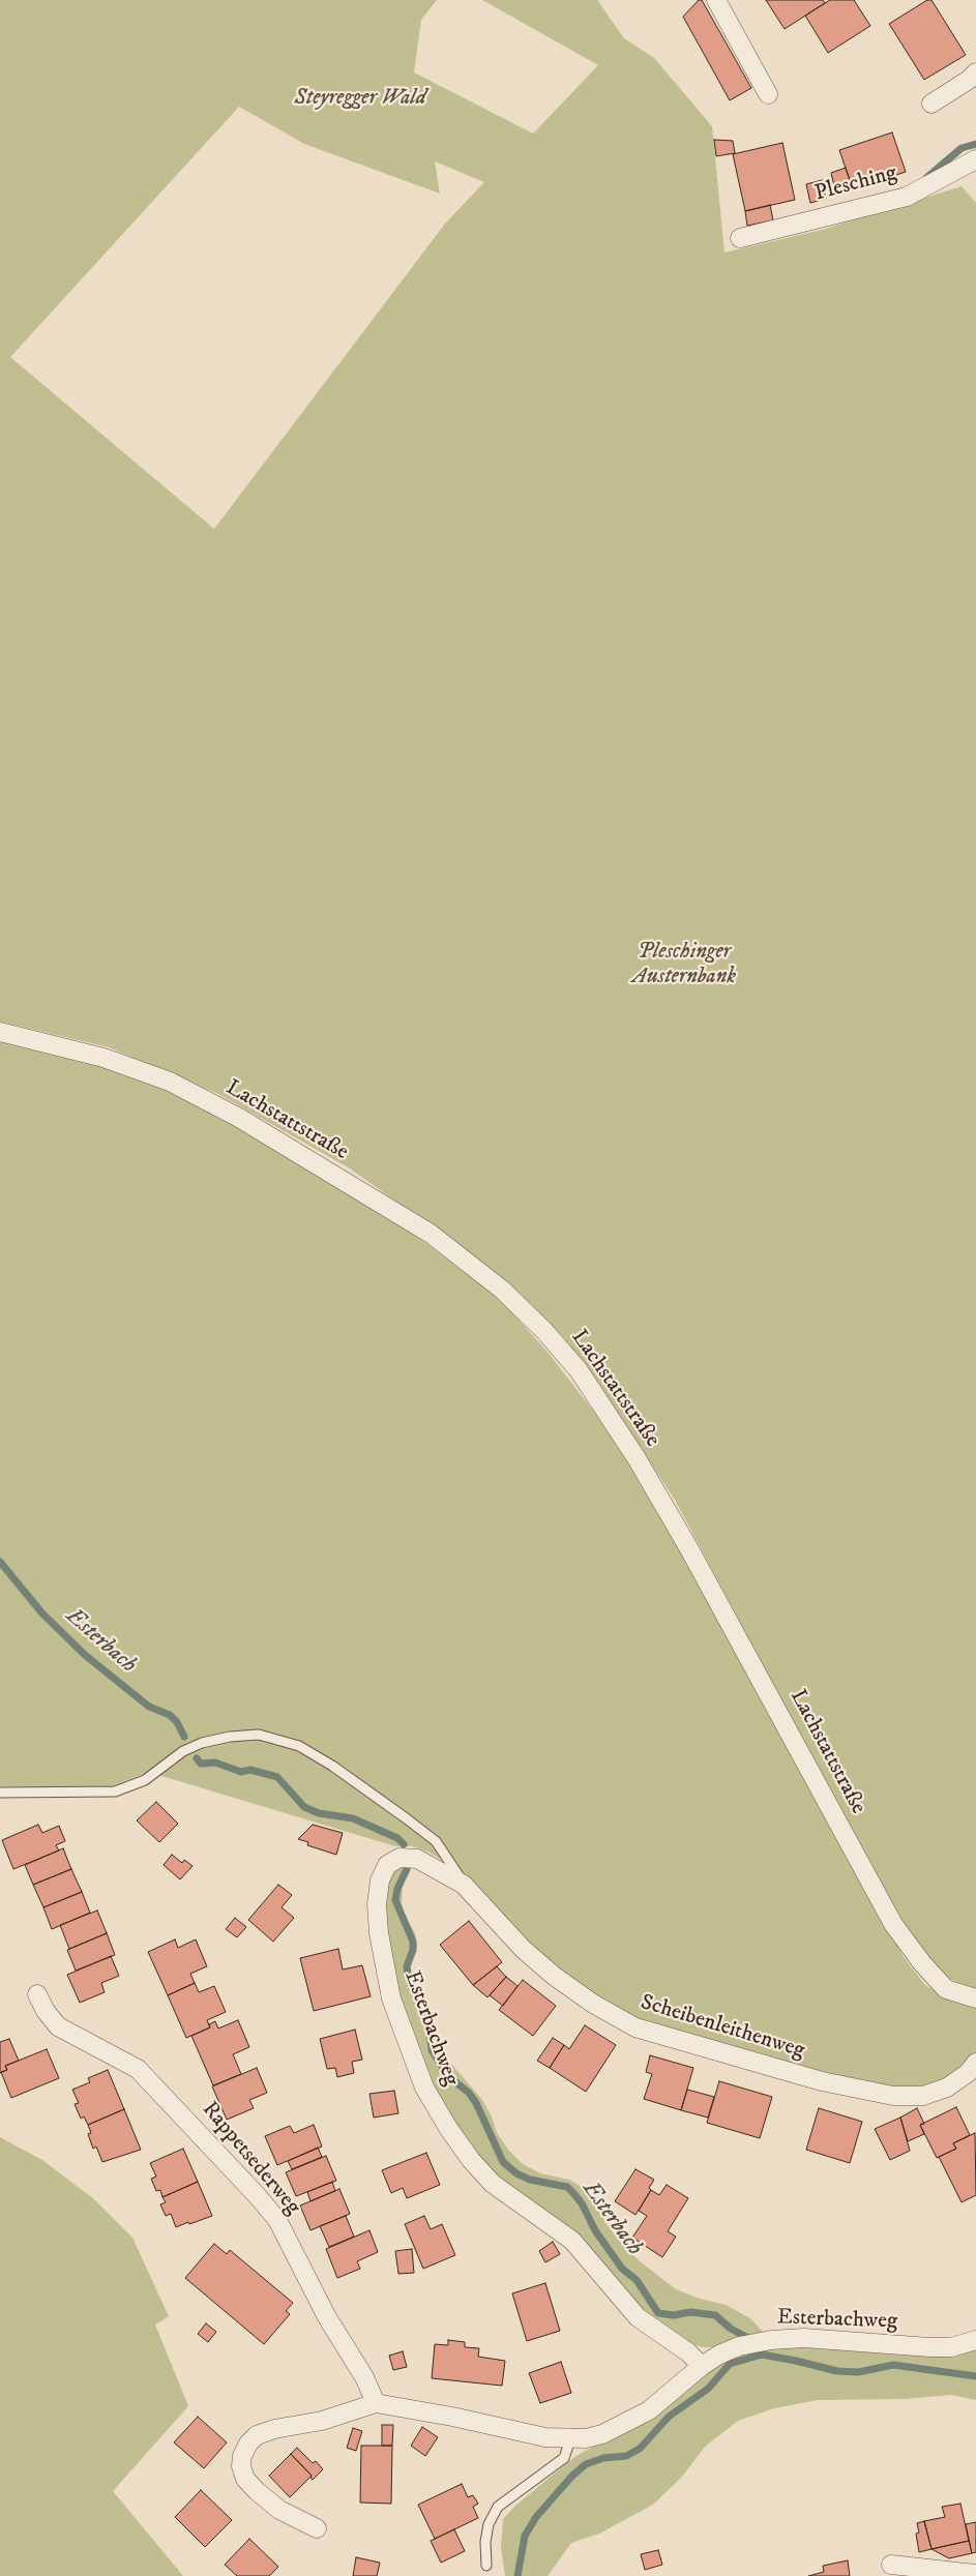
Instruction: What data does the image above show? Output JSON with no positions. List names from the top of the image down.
{
  "streets": {
    "street": [
      "Plesching",
      "Lachstattstraße",
      "Scheibenleithenweg",
      "Esterbachweg",
      "Rappetsederweg"
    ]
  },
  "crossings": [
    ["Scheibenleithenweg", "Esterbachweg"],
    ["Esterbachweg", "Rappetsederweg"]
  ],
  "water": ["Esterbach"],
  "parks": ["Steyregger Wald", "Pleschinger Austernbank"]
}
